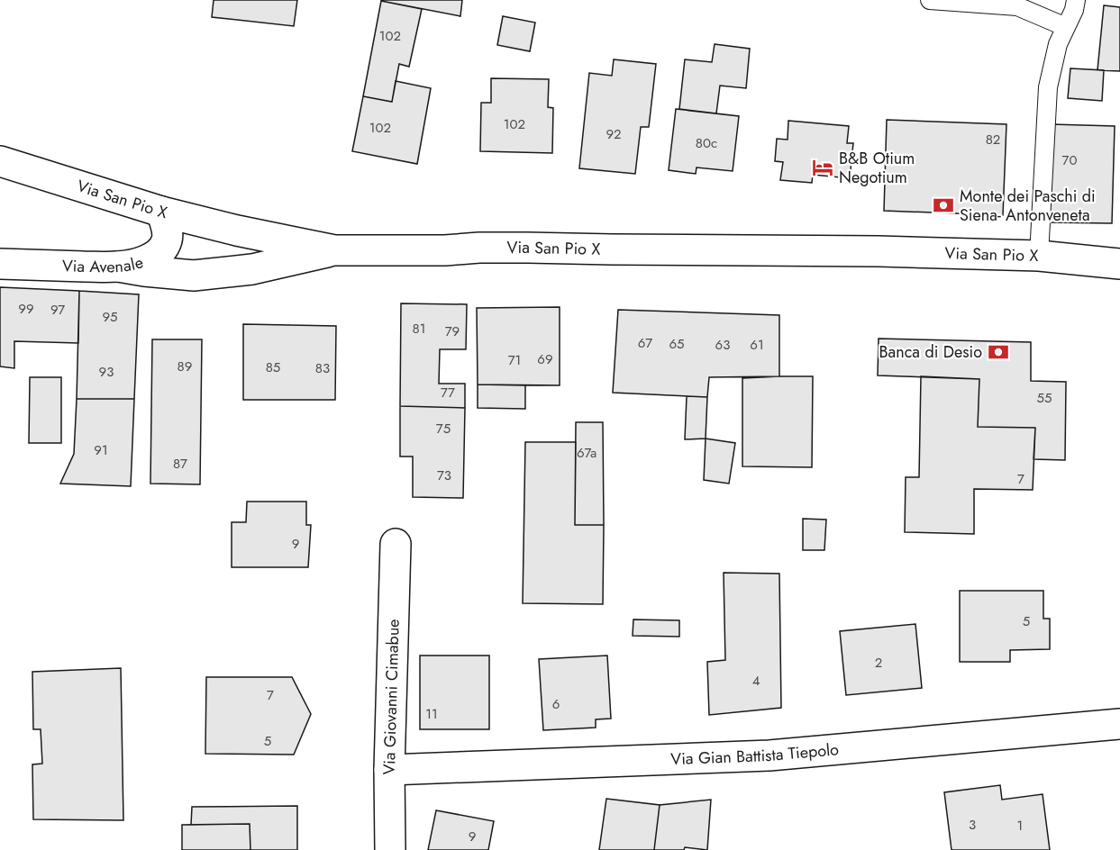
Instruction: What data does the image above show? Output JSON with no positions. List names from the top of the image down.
{
  "streets": {
    "street": [
      "Via San Pio X",
      "Via Avenale",
      "Via Giovanni Cimabue",
      "Via Gian Battista Tiepolo"
    ]
  },
  "crossings": [
    ["Via San Pio X", "Via Avenale"],
    ["Via Giovanni Cimabue", "Via Gian Battista Tiepolo"]
  ],
  "places": {
    "hotel": ["B&B Otium Negotium"],
    "bank": ["Monte dei Paschi di Siena- Antonveneta", "Banca di Desio"]
  },
  "house_numbers": [
    "102",
    "102",
    "102",
    "92",
    "82",
    "80c",
    "70",
    "99",
    "97",
    "95",
    "81",
    "79",
    "67",
    "65",
    "63",
    "61",
    "69",
    "71",
    "89",
    "85",
    "83",
    "93",
    "77",
    "55",
    "75",
    "91",
    "67a",
    "87",
    "73",
    "7",
    "9",
    "5",
    "2",
    "4",
    "7",
    "6",
    "11",
    "5",
    "3",
    "1",
    "9"
  ]
}
